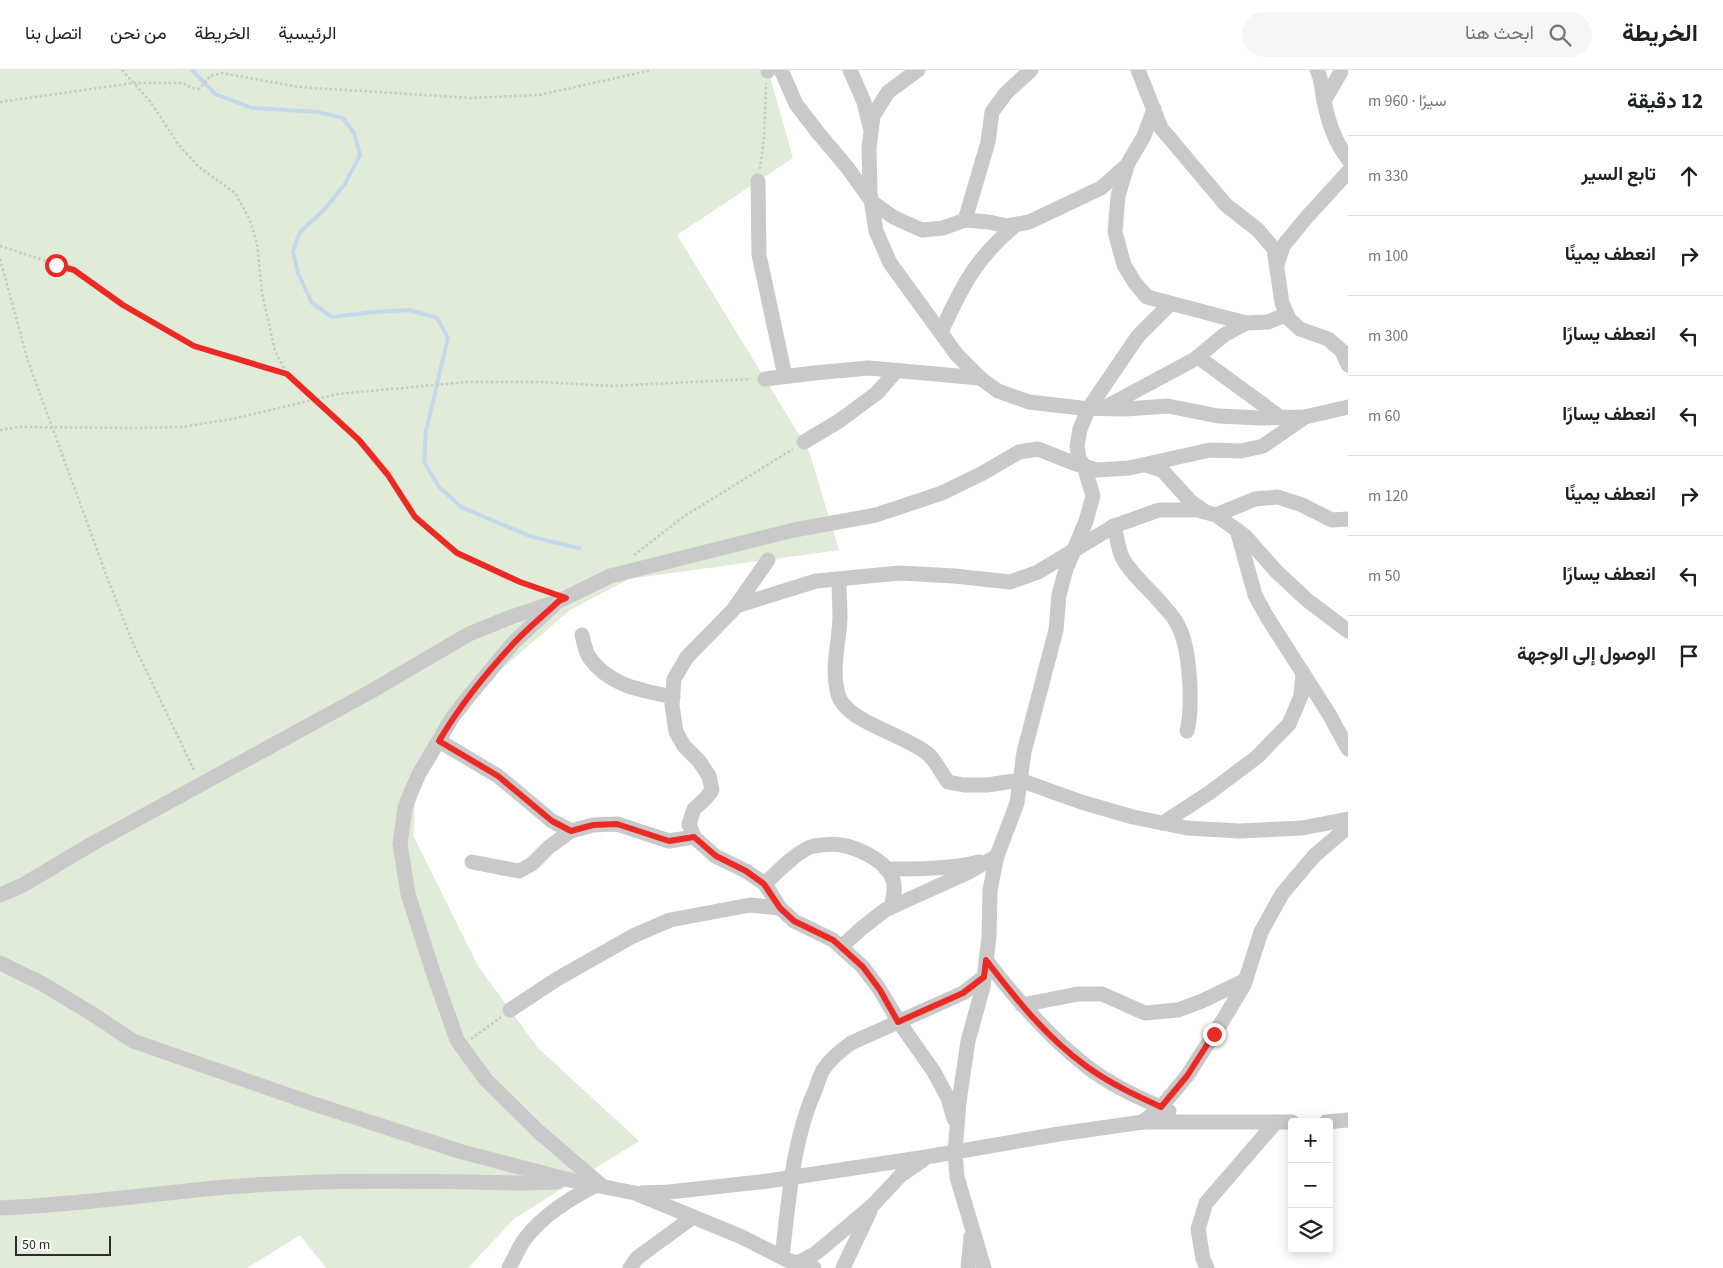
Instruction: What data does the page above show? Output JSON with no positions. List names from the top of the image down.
{
  "scale_bar": "50 m",
  "page": {
    "header": "الخريطة",
    "search": "ابحث هنا",
    "nav": [
      "الرئيسية",
      "الخريطة",
      "من نحن",
      "اتصل بنا"
    ],
    "heading": ["12 دقيقة", "سيرًا · 960 m"],
    "list": [
      ["تابع السير", "330 m"],
      ["انعطف يمينًا", "100 m"],
      ["انعطف يسارًا", "300 m"],
      ["انعطف يسارًا", "60 m"],
      ["انعطف يمينًا", "120 m"],
      ["انعطف يسارًا", "50 m"],
      "الوصول إلى الوجهة"
    ],
    "map_buttons": ["+", "−"],
    "scale": "50 m"
  }
}
